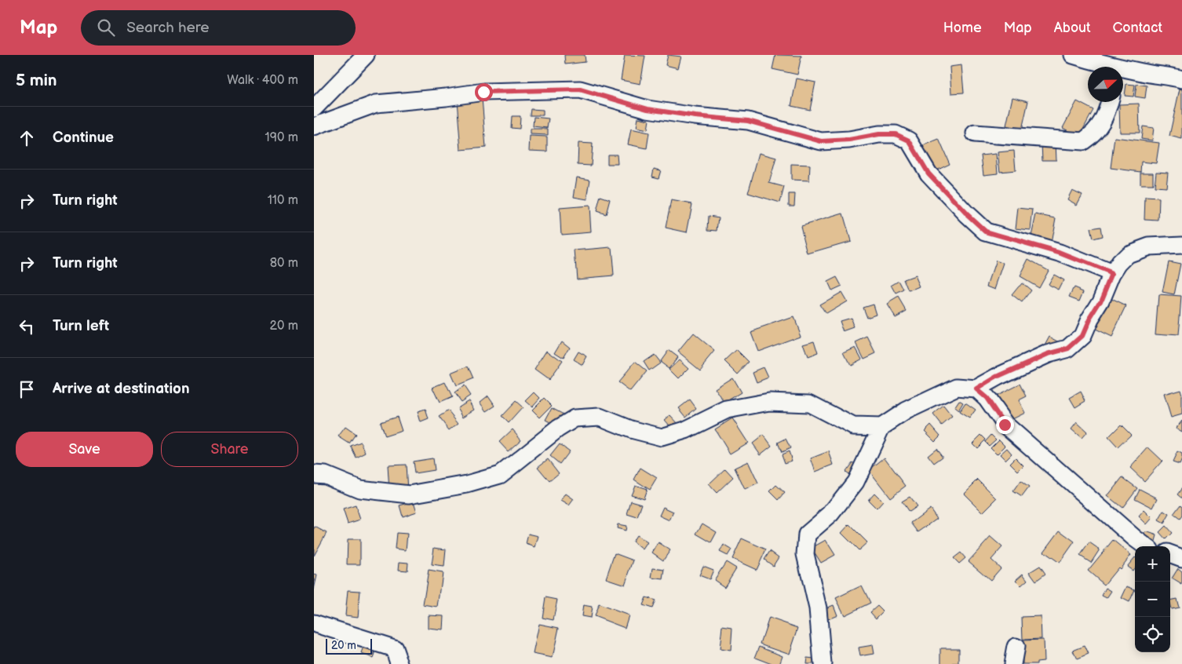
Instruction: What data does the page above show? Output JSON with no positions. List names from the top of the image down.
{
  "scale_bar": "20 m",
  "north": "right",
  "page": {
    "header": "Map",
    "search": "Search here",
    "nav": [
      "Home",
      "Map",
      "About",
      "Contact"
    ],
    "heading": ["5 min", "Walk · 400 m"],
    "list": [
      ["Continue", "190 m"],
      ["Turn right", "110 m"],
      ["Turn right", "80 m"],
      ["Turn left", "20 m"],
      "Arrive at destination"
    ],
    "buttons": ["Save", "Share"],
    "map_buttons": ["+", "−"],
    "scale": "20 m"
  }
}
